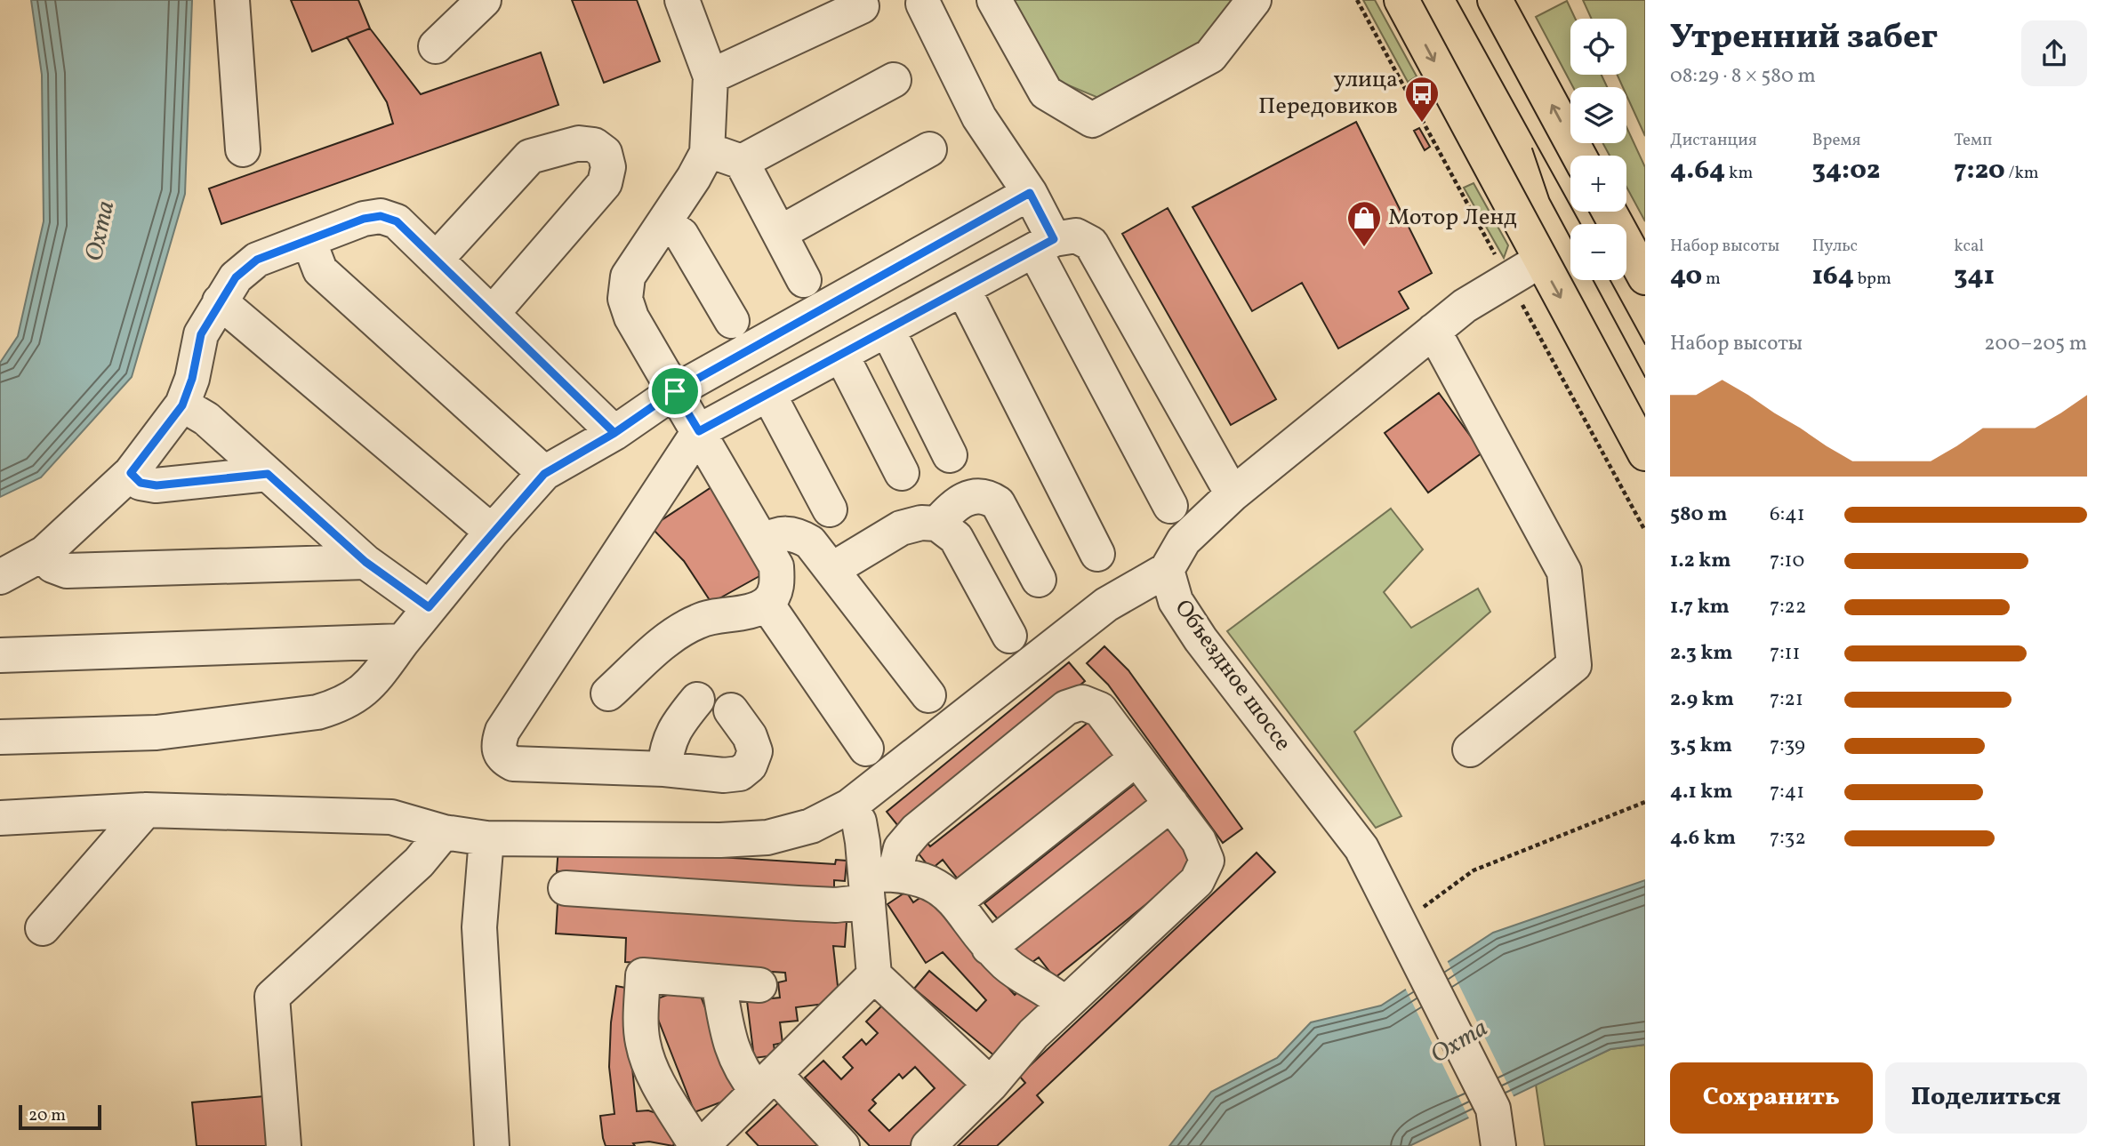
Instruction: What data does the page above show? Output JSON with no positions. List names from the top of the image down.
{
  "streets": {
    "street": ["Объездное шоссе"]
  },
  "water": ["Охта"],
  "places": {
    "bus stop": ["улица Передовиков"],
    "shop": ["Мотор Ленд"]
  },
  "scale_bar": "20 m",
  "page": {
    "heading": ["Утренний забег", "08:29 · 8 × 580 m"],
    "map_buttons": ["+", "−"],
    "stats": [
      ["Дистанция", "4.64 km"],
      ["Время", "34:02"],
      ["Темп", "7:20 /km"],
      ["Набор высоты", "40 m"],
      ["Пульс", "164 bpm"],
      ["kcal", "341"]
    ],
    "chart": ["Набор высоты", "200–205 m"],
    "list": [
      {
        "name": "580 m",
        "note": "6:41"
      },
      {
        "name": "1.2 km",
        "note": "7:10"
      },
      {
        "name": "1.7 km",
        "note": "7:22"
      },
      {
        "name": "2.3 km",
        "note": "7:11"
      },
      {
        "name": "2.9 km",
        "note": "7:21"
      },
      {
        "name": "3.5 km",
        "note": "7:39"
      },
      {
        "name": "4.1 km",
        "note": "7:41"
      },
      {
        "name": "4.6 km",
        "note": "7:32"
      }
    ],
    "buttons": ["Сохранить", "Поделиться"],
    "scale": "20 m"
  }
}
